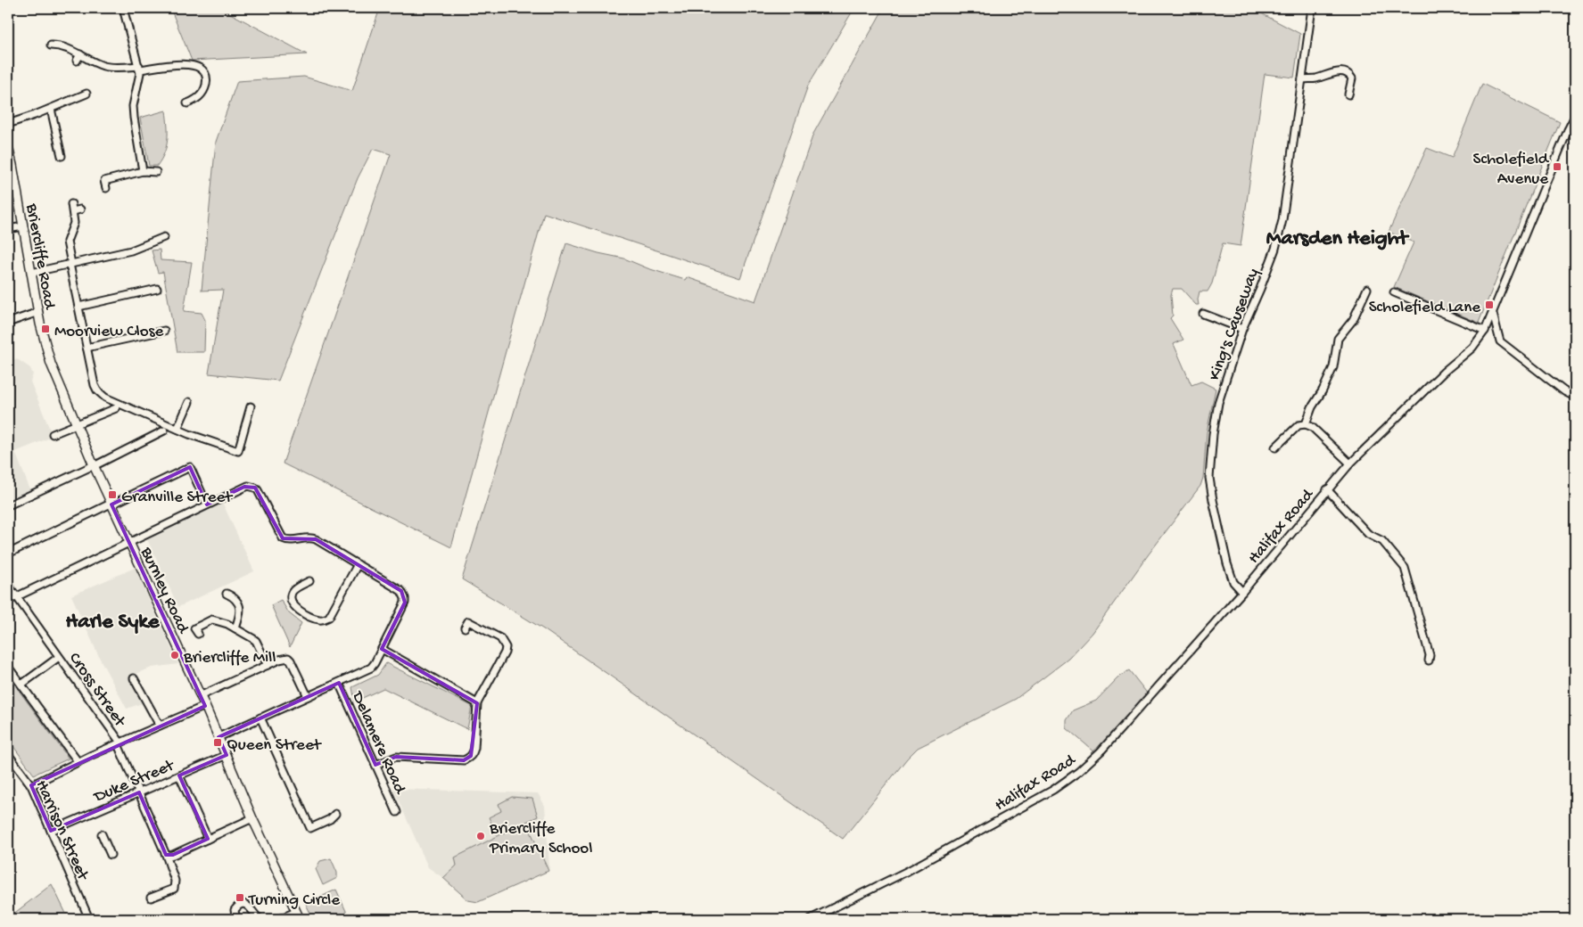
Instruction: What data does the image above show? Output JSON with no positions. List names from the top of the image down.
{
  "streets": {
    "street": [
      "Briercliffe Road",
      "King's Causeway",
      "Halifax Road",
      "Burnley Road",
      "Cross Street",
      "Delamere Road",
      "Duke Street",
      "Harrison Street"
    ]
  },
  "crossings": [
    ["Briercliffe Road", "Burnley Road"],
    ["King's Causeway", "Halifax Road"],
    ["Burnley Road", "Duke Street"],
    ["Cross Street", "Duke Street"],
    ["Duke Street", "Harrison Street"]
  ],
  "districts": ["Marsden Height", "Harle Syke"],
  "places": {
    "transit": [
      "Scholefield Avenue",
      "Scholefield Lane",
      "Moorview Close",
      "Granville Street",
      "Queen Street",
      "Turning Circle"
    ],
    "other": ["Briercliffe Mill", "Briercliffe Primary School"]
  }
}
